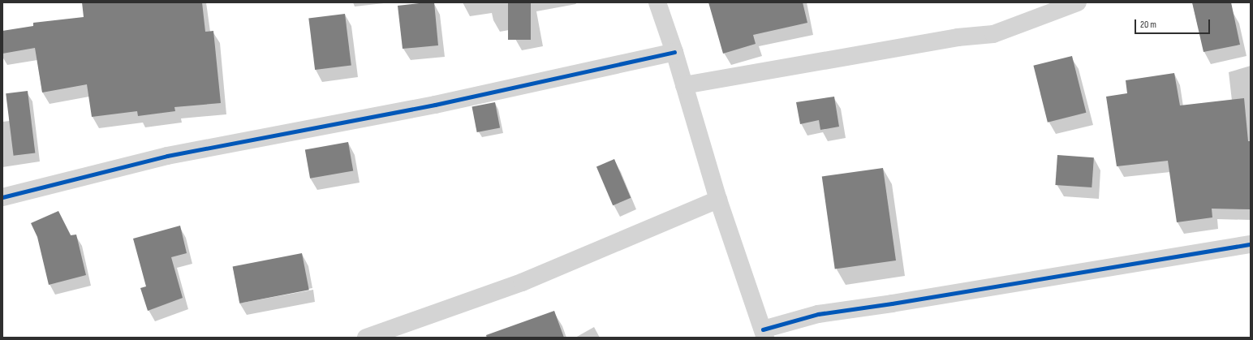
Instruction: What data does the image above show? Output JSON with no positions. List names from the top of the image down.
{
  "scale_bar": "20 m"
}
